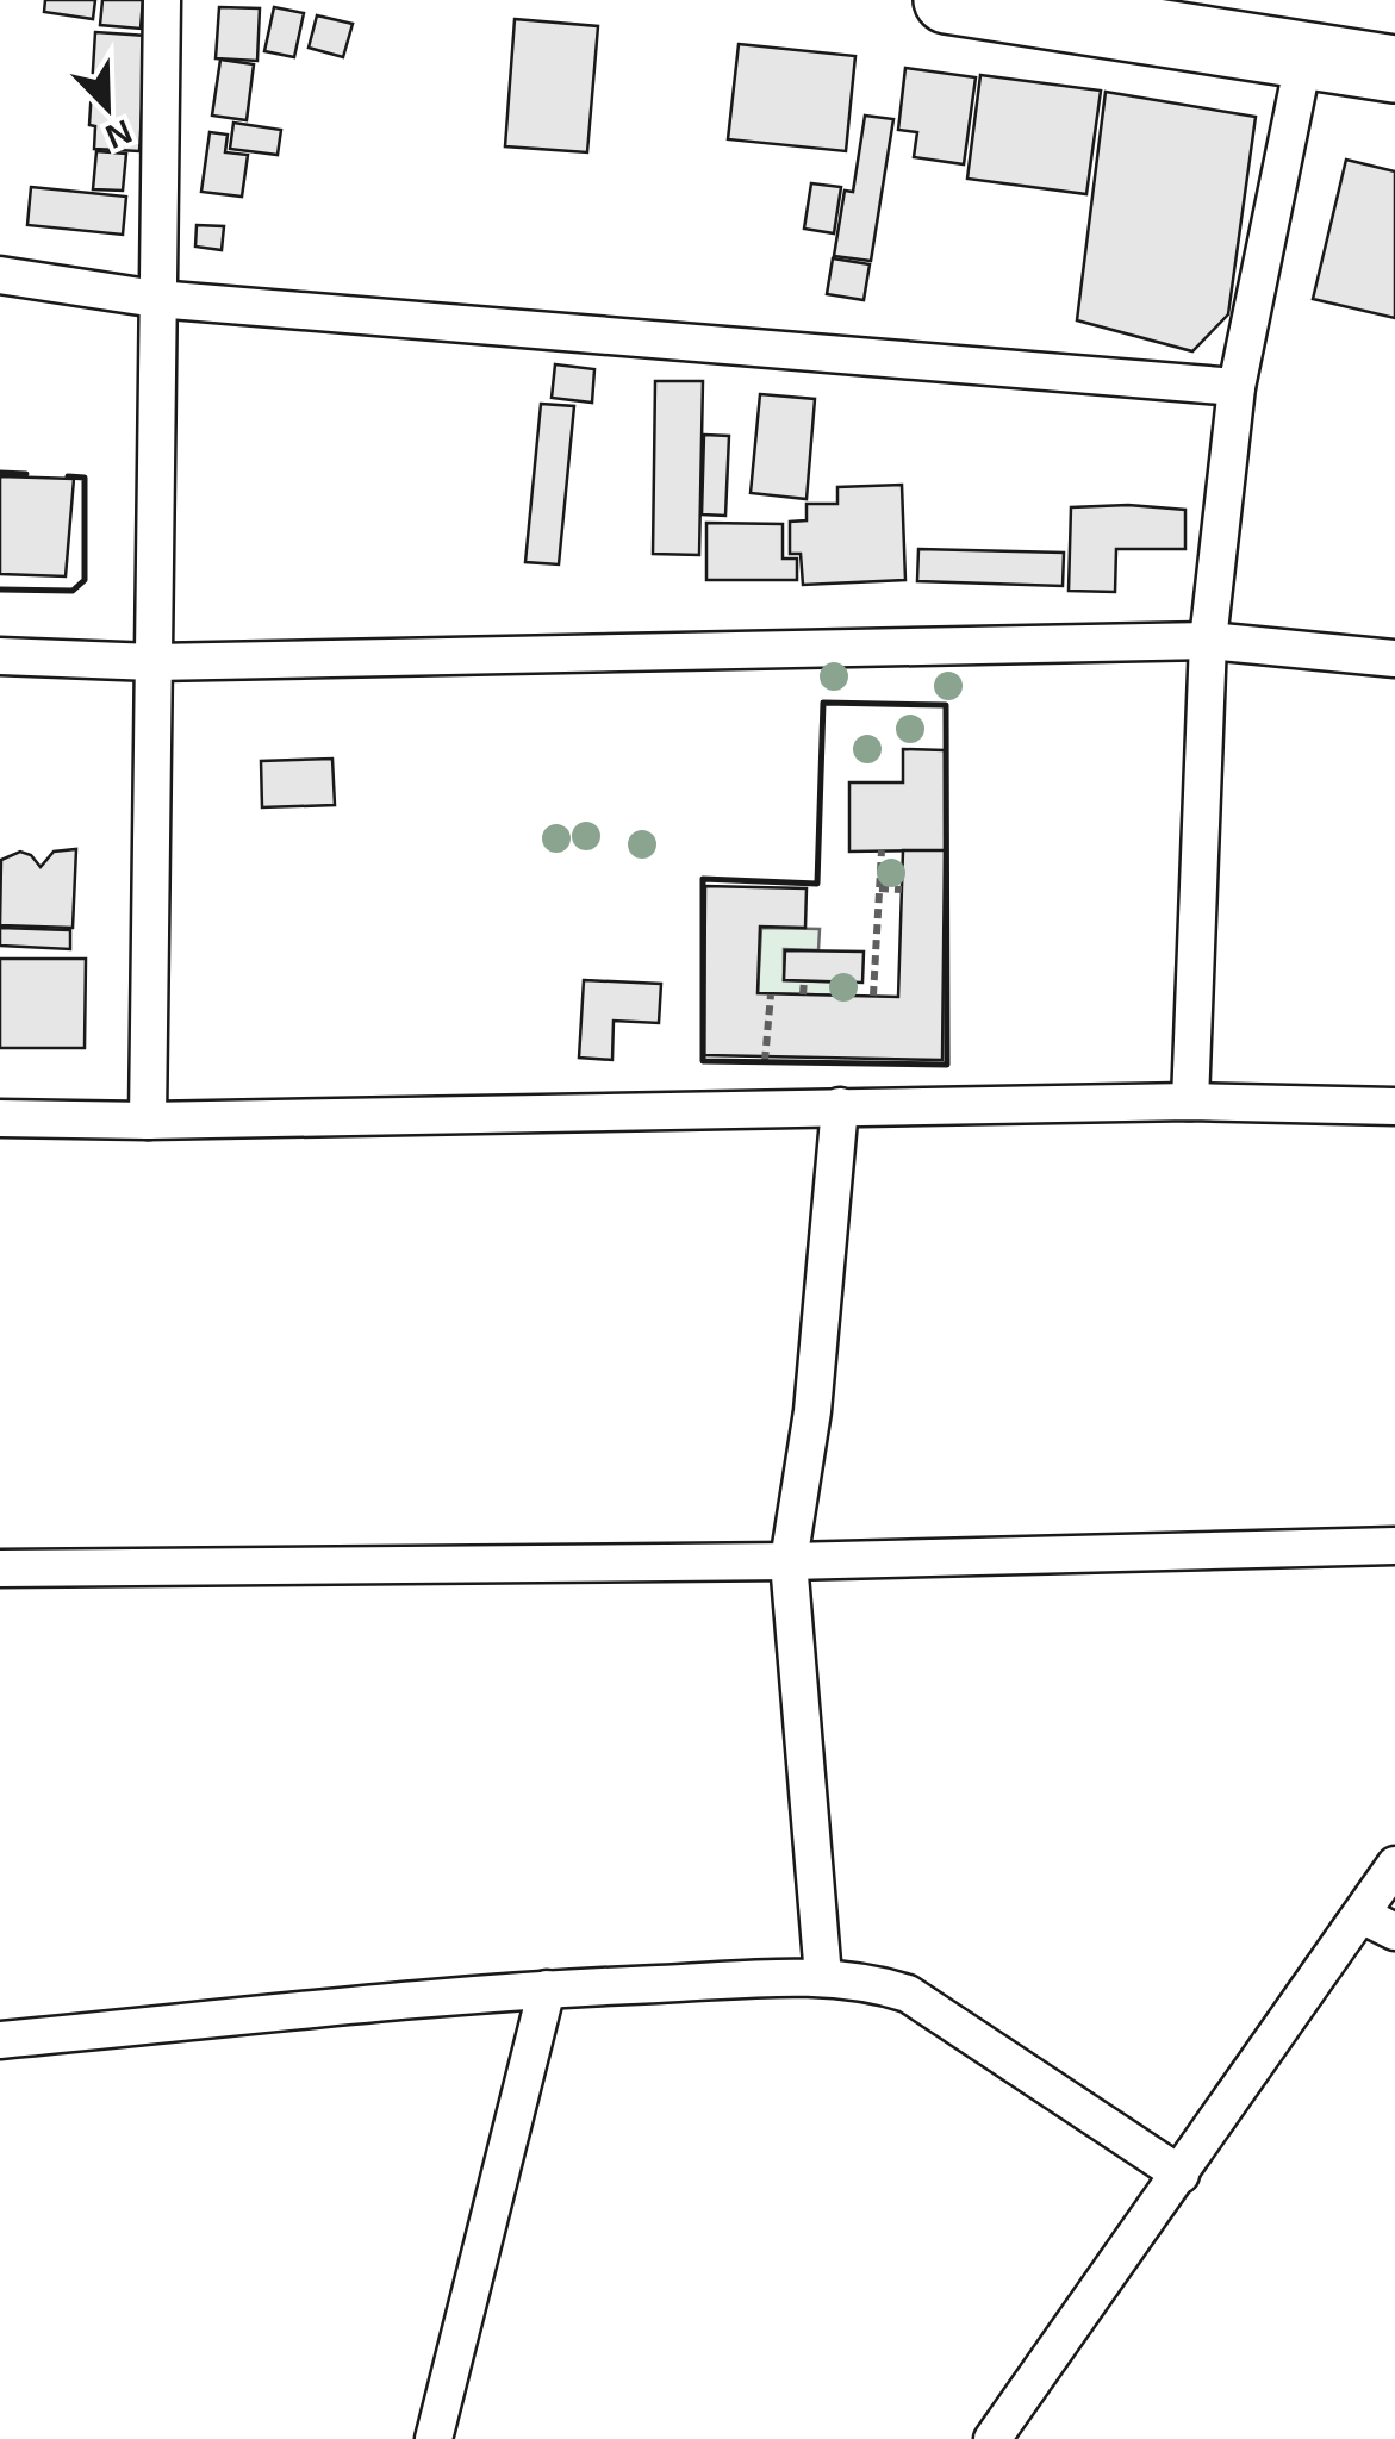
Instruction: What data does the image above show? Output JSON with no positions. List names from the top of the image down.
{
  "north": "bottom right"
}
